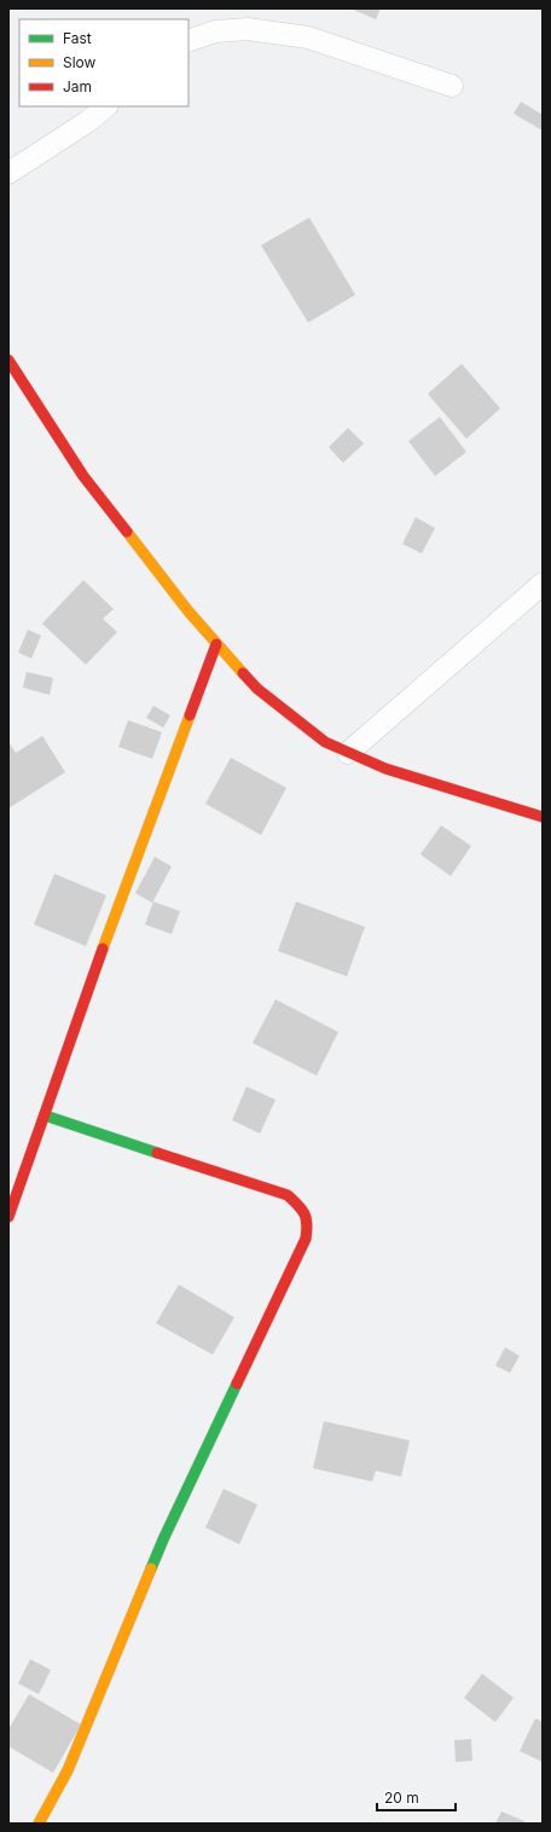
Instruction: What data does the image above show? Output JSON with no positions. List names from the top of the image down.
{
  "legend": ["Fast", "Slow", "Jam"],
  "scale_bar": "20 m"
}
